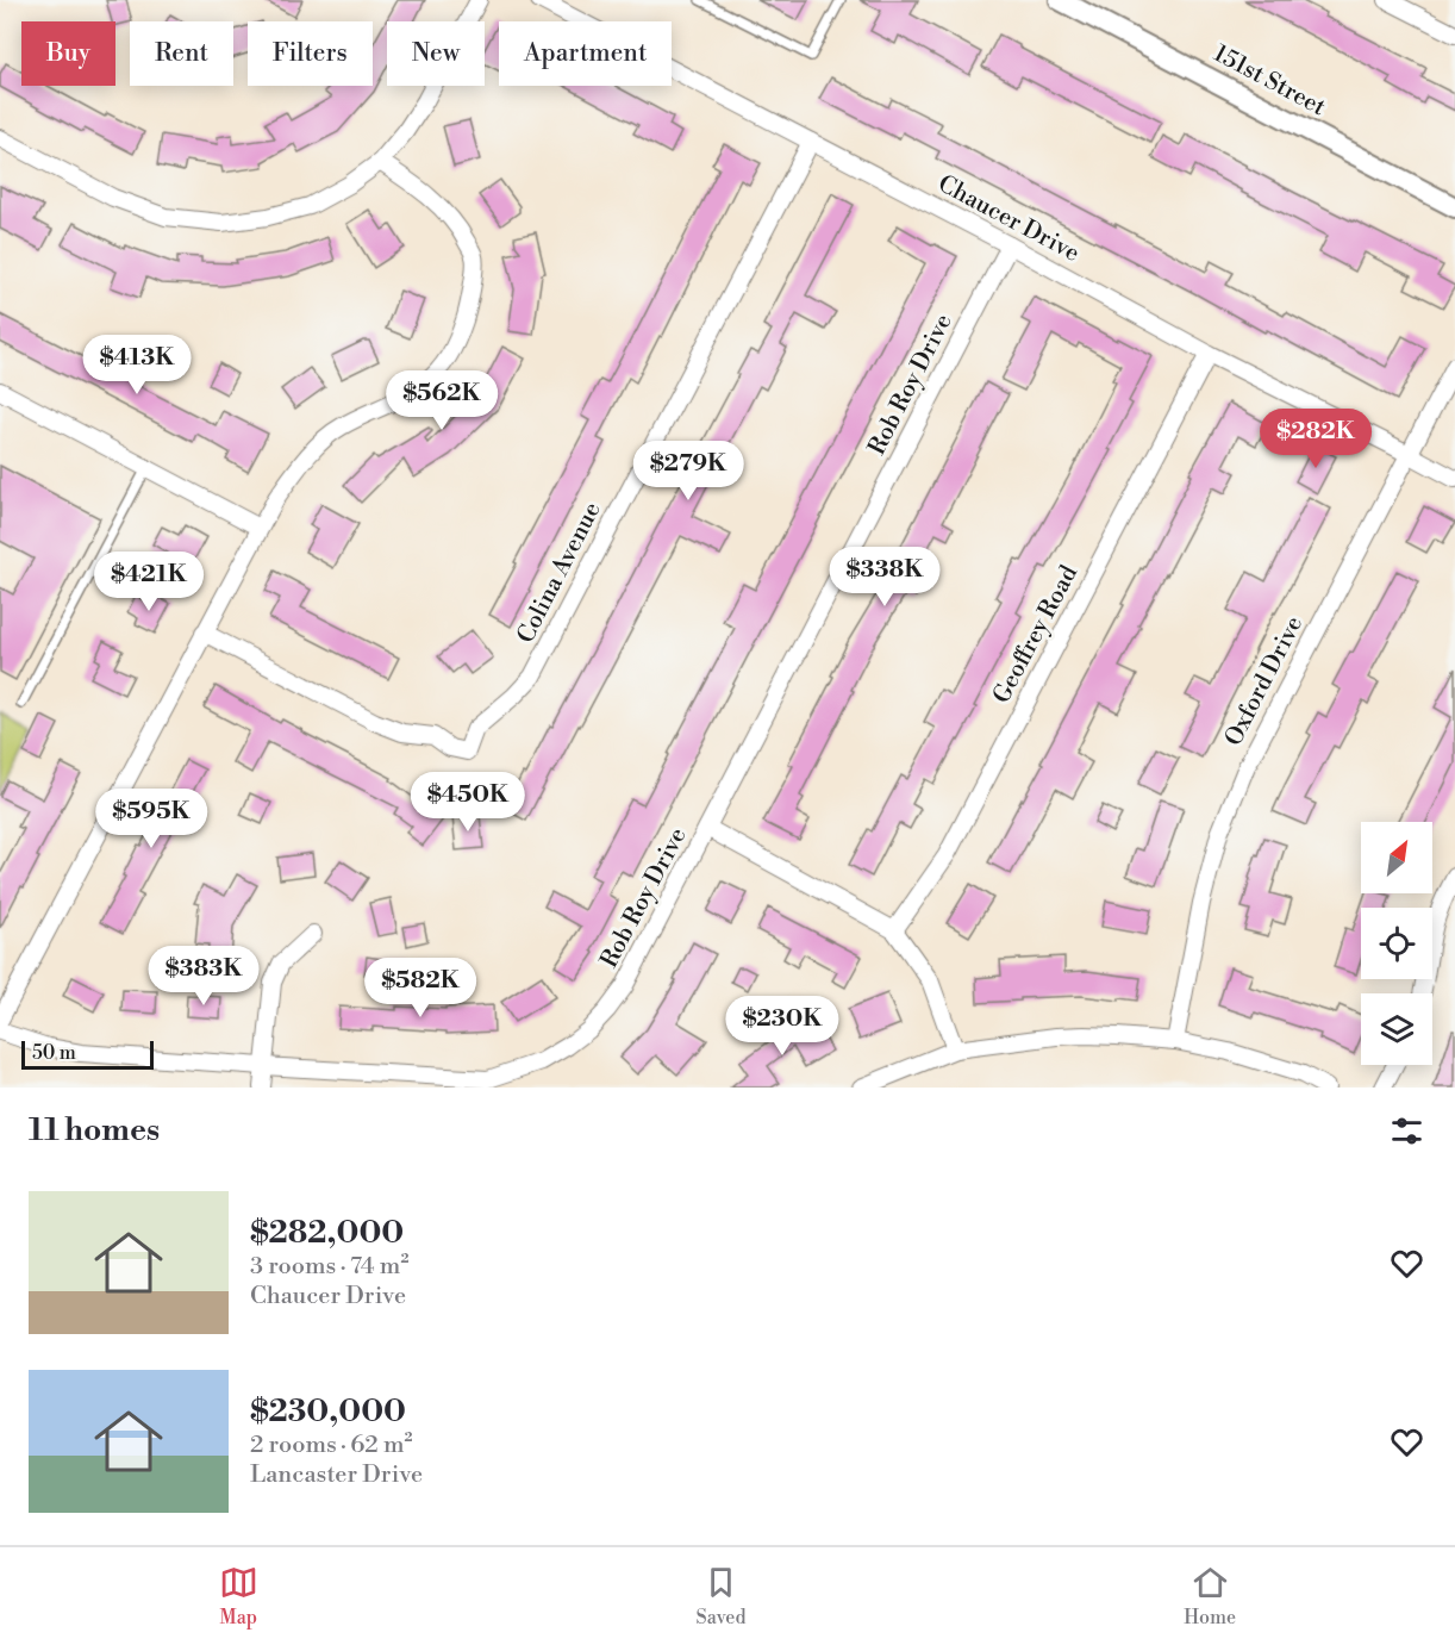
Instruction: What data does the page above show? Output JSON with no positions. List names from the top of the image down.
{
  "streets": {
    "street": [
      "151st Street",
      "Chaucer Drive",
      "Rob Roy Drive",
      "Colina Avenue",
      "Geoffrey Road",
      "Oxford Drive"
    ]
  },
  "crossings": [
    ["Chaucer Drive", "Rob Roy Drive"],
    ["Chaucer Drive", "Colina Avenue"],
    ["Chaucer Drive", "Geoffrey Road"],
    ["Chaucer Drive", "Oxford Drive"]
  ],
  "scale_bar": "50 m",
  "north": "top right",
  "page": {
    "chip": [
      "Buy",
      "Rent",
      "Filters",
      "New",
      "Apartment"
    ],
    "price": [
      "$413K",
      "$562K",
      "$282K",
      "$279K",
      "$338K",
      "$421K",
      "$450K",
      "$595K",
      "$383K",
      "$582K",
      "$230K"
    ],
    "scale": "50 m",
    "heading": "11 homes",
    "list": [
      {
        "name": "$282,000",
        "note": "3 rooms · 74 m² · Chaucer Drive"
      },
      {
        "name": "$230,000",
        "note": "2 rooms · 62 m² · Lancaster Drive"
      }
    ],
    "tabs": ["Map", "Saved", "Home"]
  }
}
